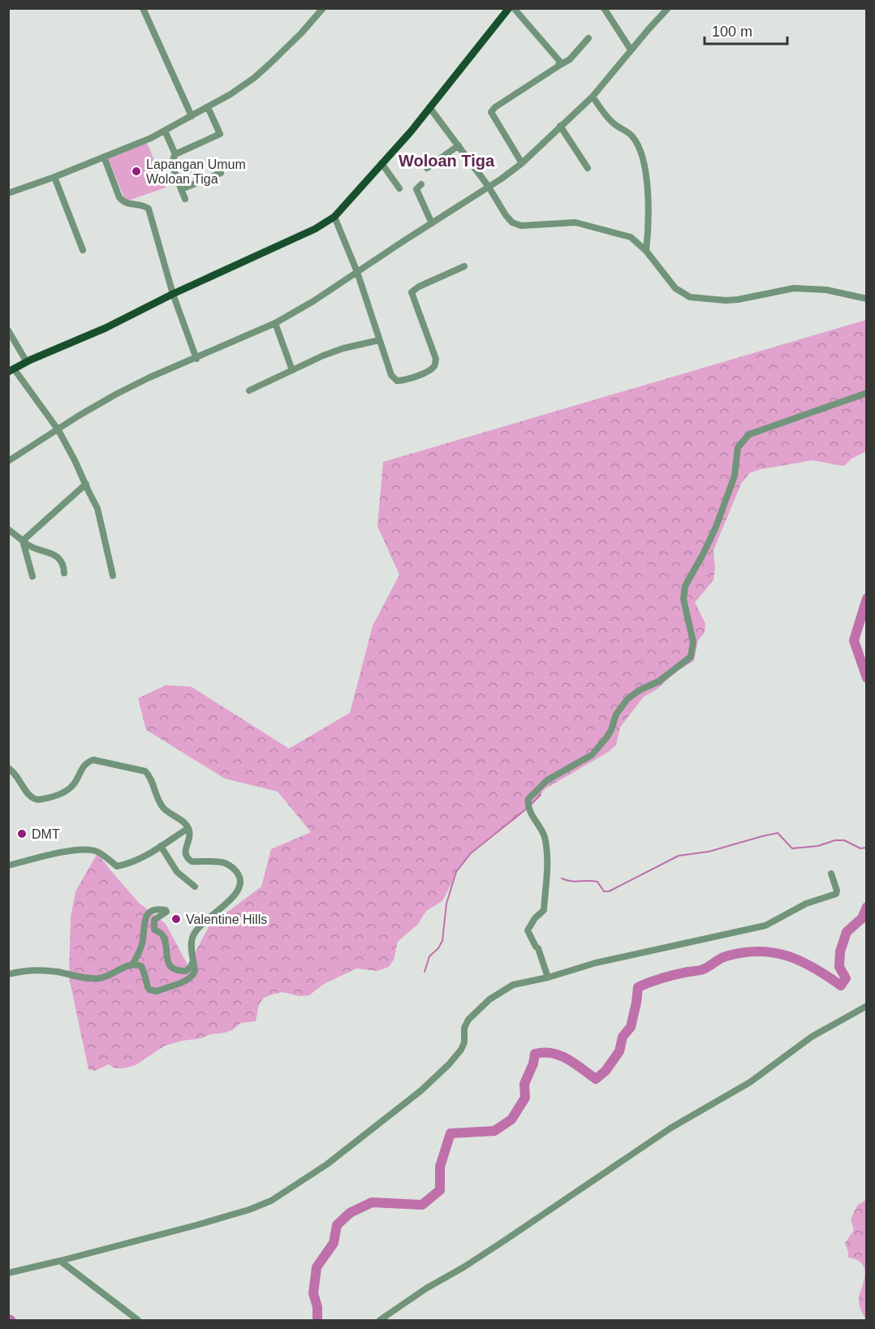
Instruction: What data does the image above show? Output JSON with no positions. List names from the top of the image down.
{
  "districts": ["Woloan Tiga"],
  "places": ["Lapangan Umum Woloan Tiga", "DMT", "Valentine Hills"],
  "scale_bar": "100 m"
}
